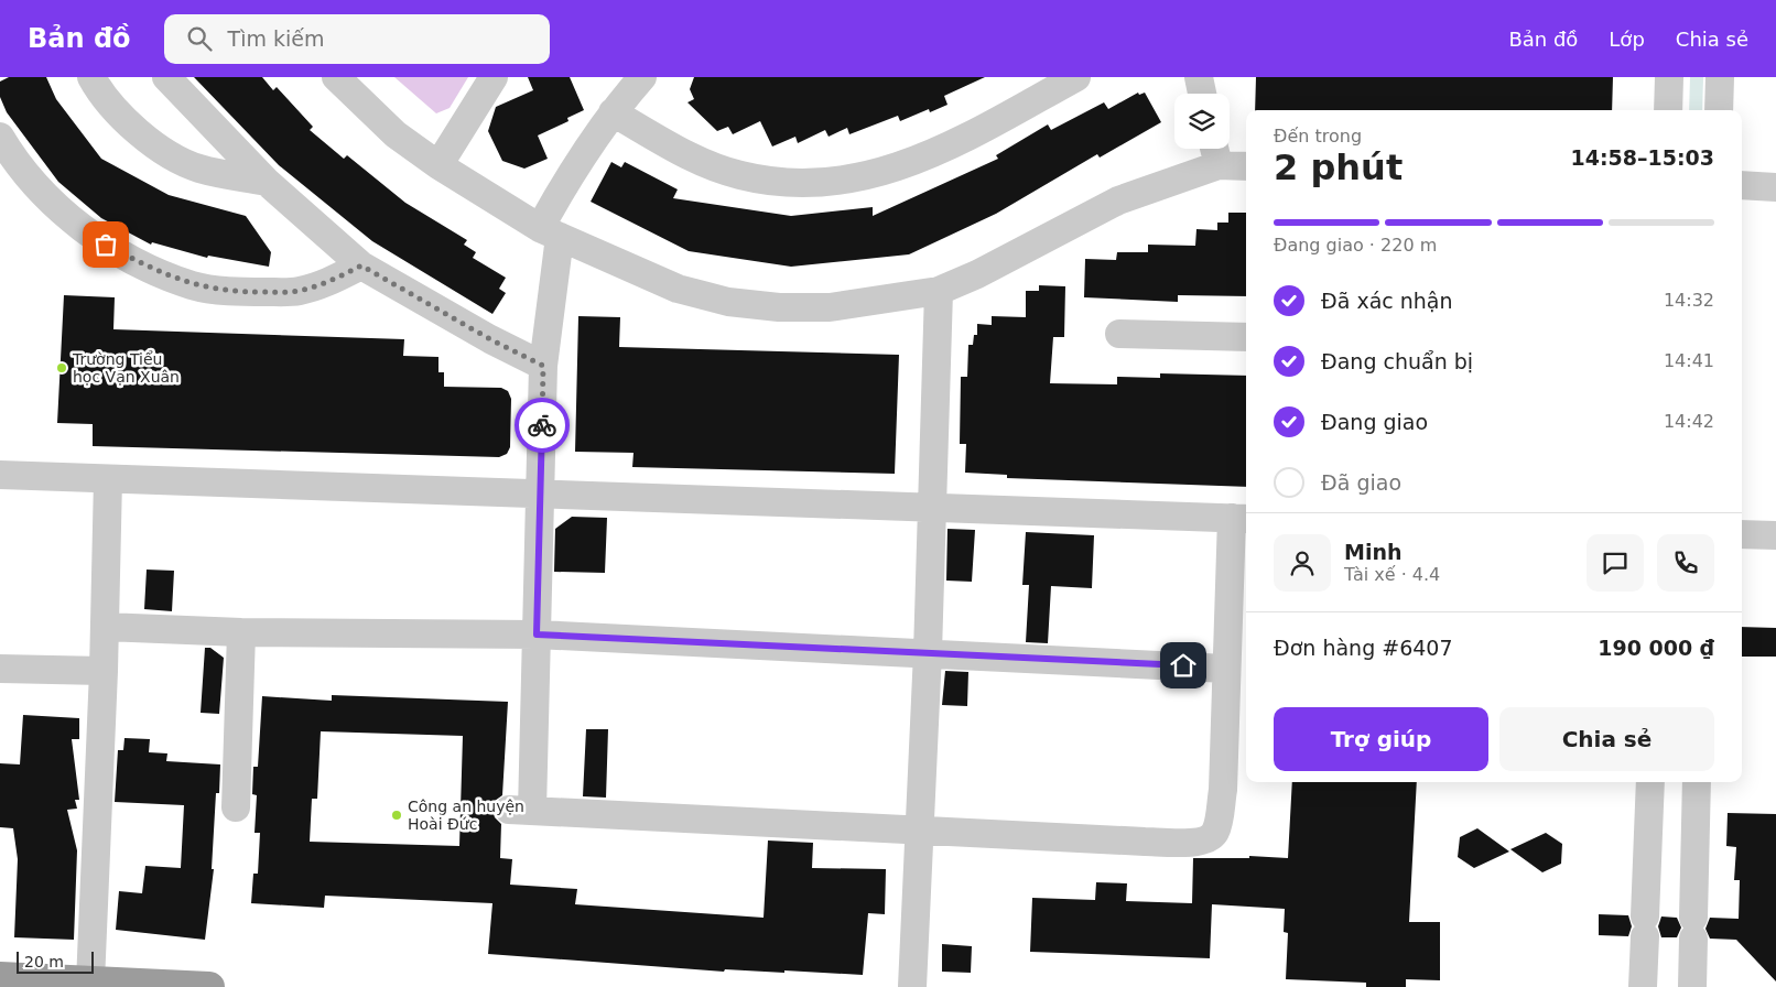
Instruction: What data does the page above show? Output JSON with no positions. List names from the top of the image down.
{
  "places": ["Trường Tiểu học Vạn Xuân", "Công an huyện Hoài Đức"],
  "scale_bar": "20 m",
  "page": {
    "header": "Bản đồ",
    "search": "Tìm kiếm",
    "nav": ["Bản đồ", "Lớp", "Chia sẻ"],
    "heading": ["2 phút", "Đến trong", "14:58–15:03"],
    "panel": [
      "Minh",
      "Tài xế · 4.4",
      "Đơn hàng #6407",
      "190 000 ₫"
    ],
    "bar": "Đang giao · 220 m",
    "list": [
      ["Đã xác nhận", "14:32"],
      ["Đang chuẩn bị", "14:41"],
      ["Đang giao", "14:42"],
      "Đã giao"
    ],
    "buttons": ["Trợ giúp", "Chia sẻ"],
    "scale": "20 m"
  }
}
